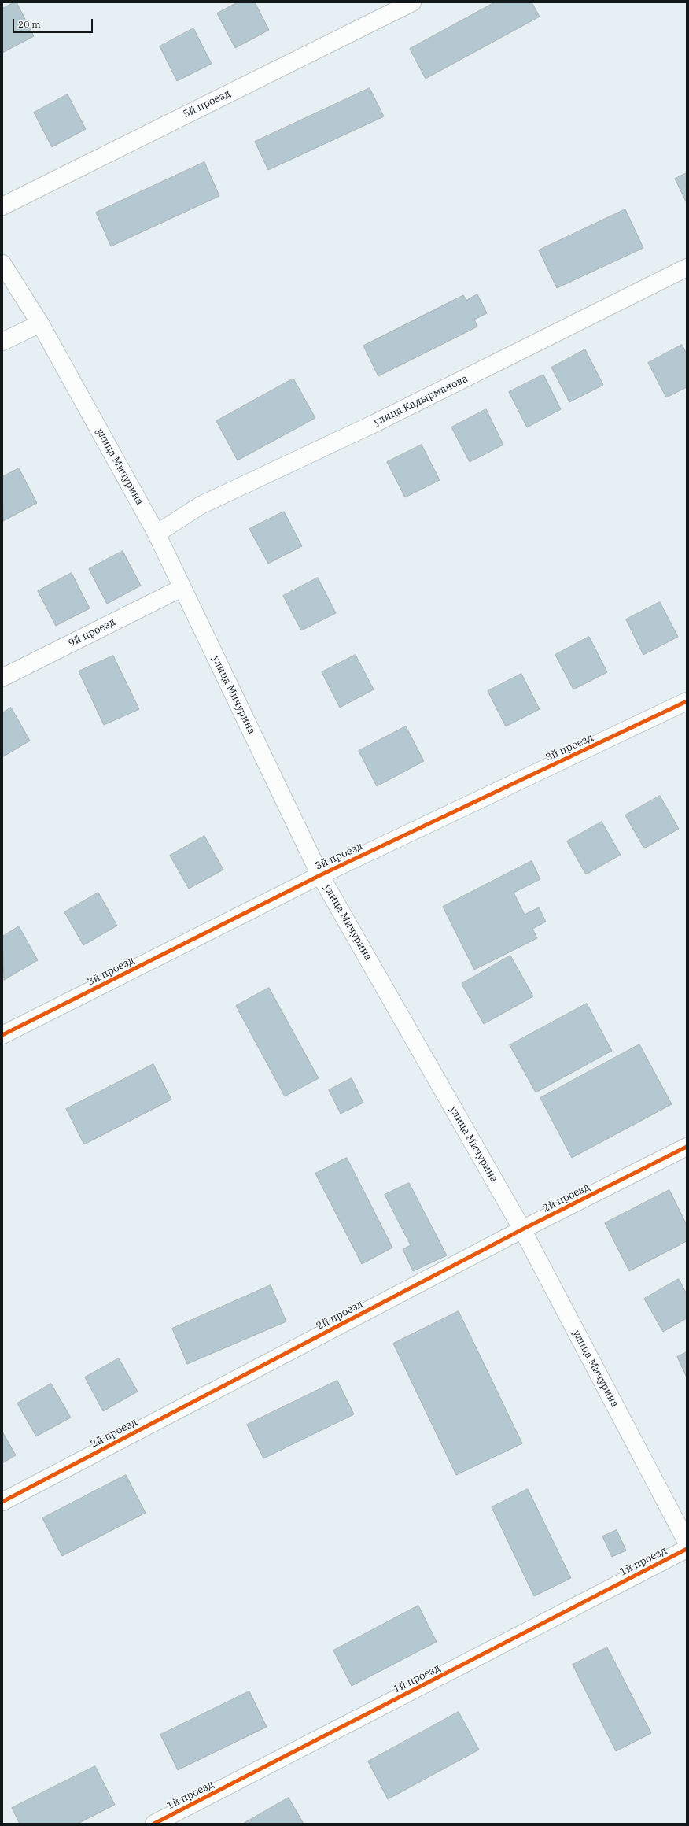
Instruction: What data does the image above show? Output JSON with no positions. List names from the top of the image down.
{
  "streets": {
    "street": [
      "5й проезд",
      "улица Кадырманова",
      "улица Мичурина",
      "9й проезд",
      "3й проезд",
      "2й проезд",
      "1й проезд"
    ]
  },
  "crossings": [
    ["улица Кадырманова", "улица Мичурина"],
    ["улица Мичурина", "9й проезд"],
    ["улица Мичурина", "3й проезд"],
    ["улица Мичурина", "2й проезд"]
  ],
  "scale_bar": "20 m"
}
